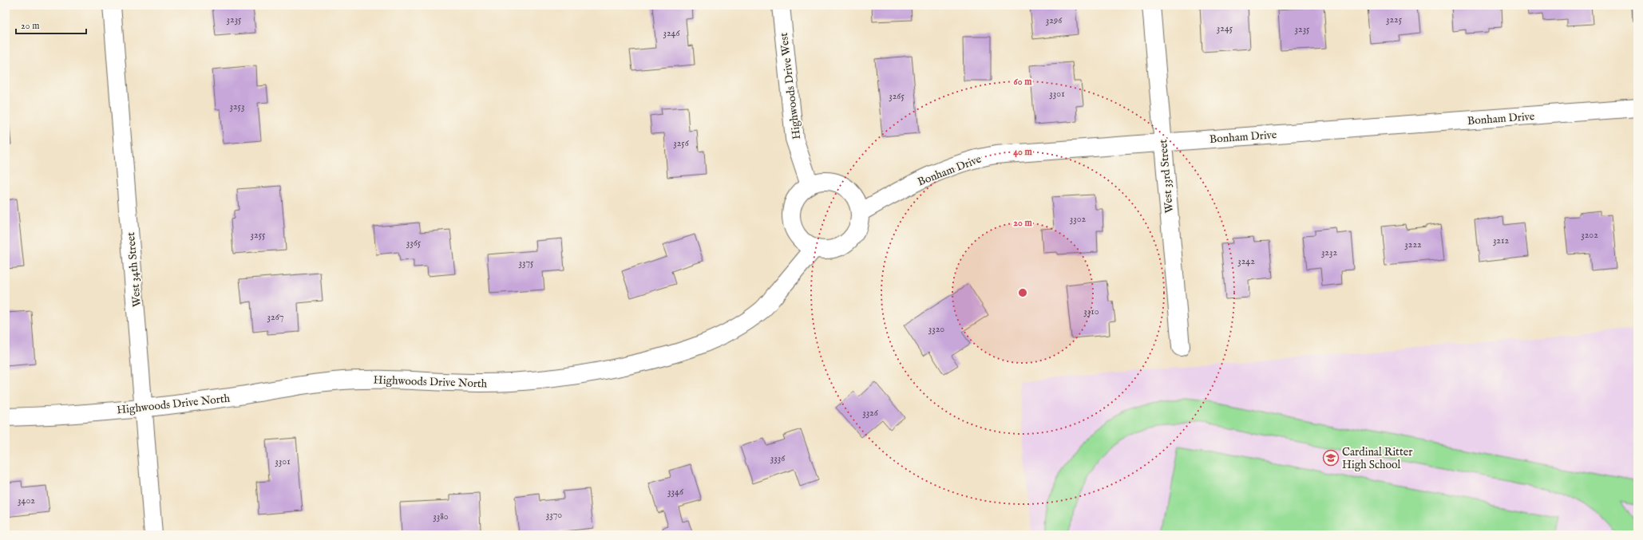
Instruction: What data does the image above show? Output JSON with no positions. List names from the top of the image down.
{
  "streets": {
    "street": [
      "Highwoods Drive West",
      "Bonham Drive",
      "West 33rd Street",
      "West 34th Street",
      "Highwoods Drive North"
    ]
  },
  "crossings": [
    ["Highwoods Drive West", "Bonham Drive"],
    ["Highwoods Drive West", "Highwoods Drive North"],
    ["Bonham Drive", "West 33rd Street"],
    ["Bonham Drive", "Highwoods Drive North"],
    ["West 34th Street", "Highwoods Drive North"]
  ],
  "places": {
    "school or university": ["Cardinal Ritter High School"]
  },
  "house_numbers": [
    "3235",
    "3225",
    "3296",
    "3245",
    "3235",
    "3246",
    "3301",
    "3265",
    "3253",
    "3256",
    "3302",
    "3255",
    "3202",
    "3212",
    "3365",
    "3222",
    "3232",
    "3242",
    "3375",
    "3310",
    "3267",
    "3320",
    "3326",
    "3336",
    "3301",
    "3346",
    "3402",
    "3370",
    "3380"
  ],
  "scale_bar": "20 m",
  "rings": ["60 m", "40 m", "20 m"]
}
